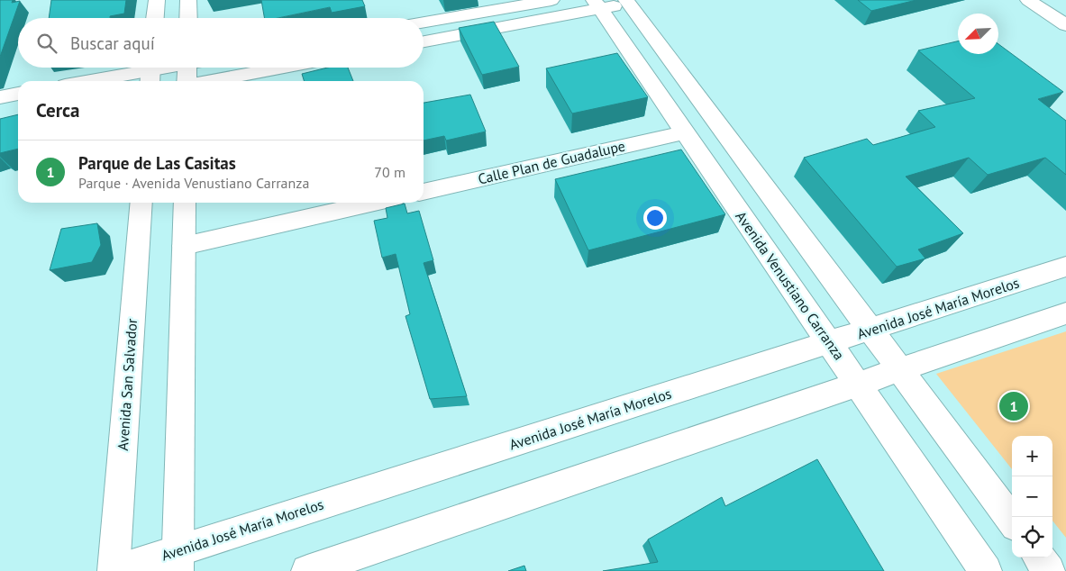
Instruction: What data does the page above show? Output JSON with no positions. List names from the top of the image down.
{
  "streets": {
    "street": [
      "Calle Plan de Guadalupe",
      "Avenida Venustiano Carranza",
      "Avenida José María Morelos",
      "Avenida San Salvador"
    ]
  },
  "crossings": [
    ["Calle Plan de Guadalupe", "Avenida Venustiano Carranza"],
    ["Avenida Venustiano Carranza", "Avenida José María Morelos"],
    ["Avenida José María Morelos", "Avenida San Salvador"]
  ],
  "north": "bottom left",
  "page": {
    "search": "Buscar aquí",
    "heading": "Cerca",
    "list": [
      {
        "mark": "1",
        "name": "Parque de Las Casitas",
        "note": "Parque · Avenida Venustiano Carranza",
        "value": "70 m"
      }
    ],
    "pins": "1",
    "map_buttons": ["+", "−"]
  }
}
